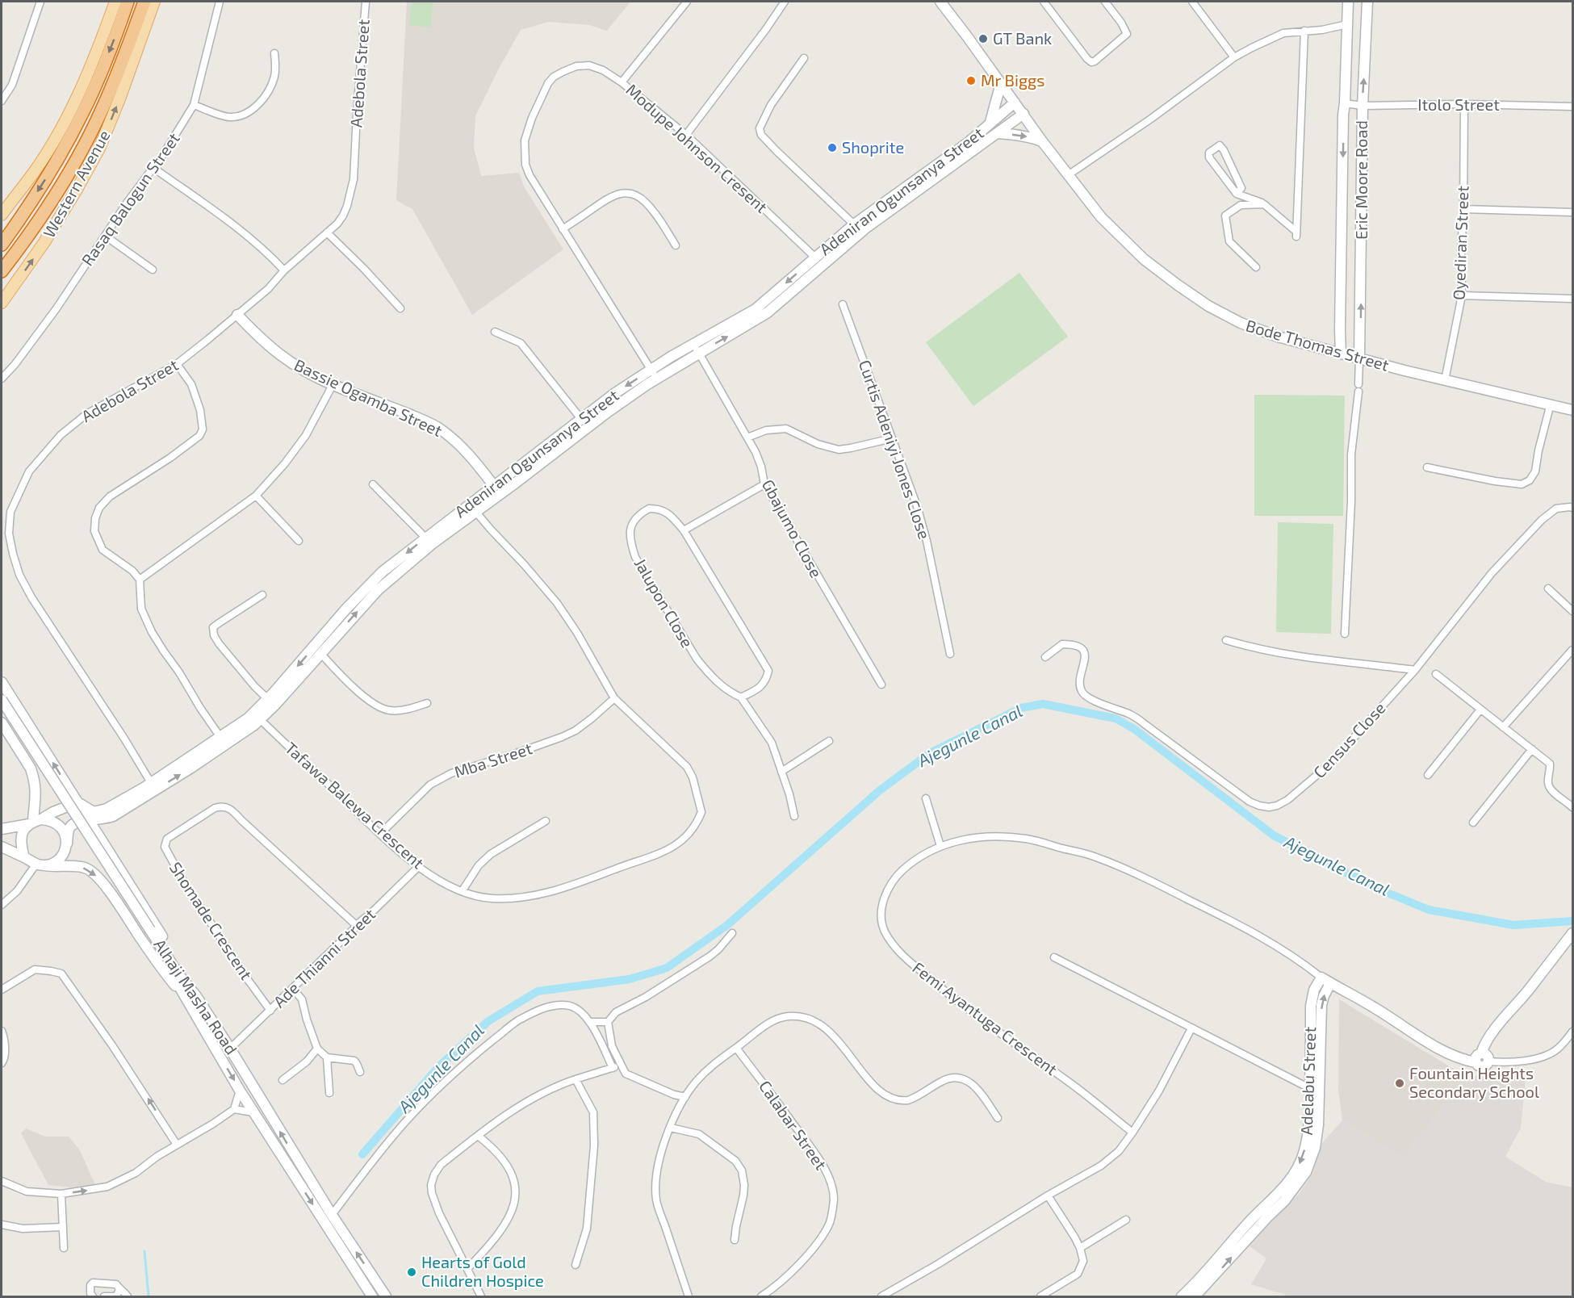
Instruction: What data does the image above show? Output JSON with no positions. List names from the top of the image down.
{
  "streets": {
    "highway": ["Western Avenue"],
    "main road": [
      "Eric Moore Road",
      "Adeniran Ogunsanya Street",
      "Bode Thomas Street",
      "Bassie Ogamba Street",
      "Alhaji Masha Road",
      "Adelabu Street"
    ],
    "street": [
      "Adebola Street",
      "Itolo Street",
      "Modupe Johnson Cresent",
      "Rasaq Balogun Street",
      "Oyediran Street",
      "Curtis Adeniyi Jones Close",
      "Gbajumo Close",
      "Jalupon Close",
      "Census Close",
      "Mba Street",
      "Tafawa Balewa Crescent",
      "Shomade Crescent",
      "Ade Thianni Street",
      "Femi Ayantuga Crescent",
      "Calabar Street"
    ]
  },
  "crossings": [
    ["Adebola Street", "Adeniran Ogunsanya Street"],
    ["Adebola Street", "Bassie Ogamba Street"],
    ["Itolo Street", "Eric Moore Road"],
    ["Itolo Street", "Oyediran Street"],
    ["Modupe Johnson Cresent", "Adeniran Ogunsanya Street"],
    ["Eric Moore Road", "Bode Thomas Street"],
    ["Adeniran Ogunsanya Street", "Bode Thomas Street"],
    ["Adeniran Ogunsanya Street", "Bassie Ogamba Street"],
    ["Adeniran Ogunsanya Street", "Gbajumo Close"],
    ["Adeniran Ogunsanya Street", "Tafawa Balewa Crescent"],
    ["Oyediran Street", "Bode Thomas Street"],
    ["Mba Street", "Tafawa Balewa Crescent"],
    ["Tafawa Balewa Crescent", "Ade Thianni Street"],
    ["Shomade Crescent", "Ade Thianni Street"],
    ["Ade Thianni Street", "Alhaji Masha Road"],
    ["Femi Ayantuga Crescent", "Adelabu Street"]
  ],
  "water": ["Ajegunle Canal"],
  "places": [
    "GT Bank",
    "Mr Biggs",
    "Shoprite",
    "Fountain Heights Secondary School",
    "Hearts of Gold Children Hospice"
  ]
}
